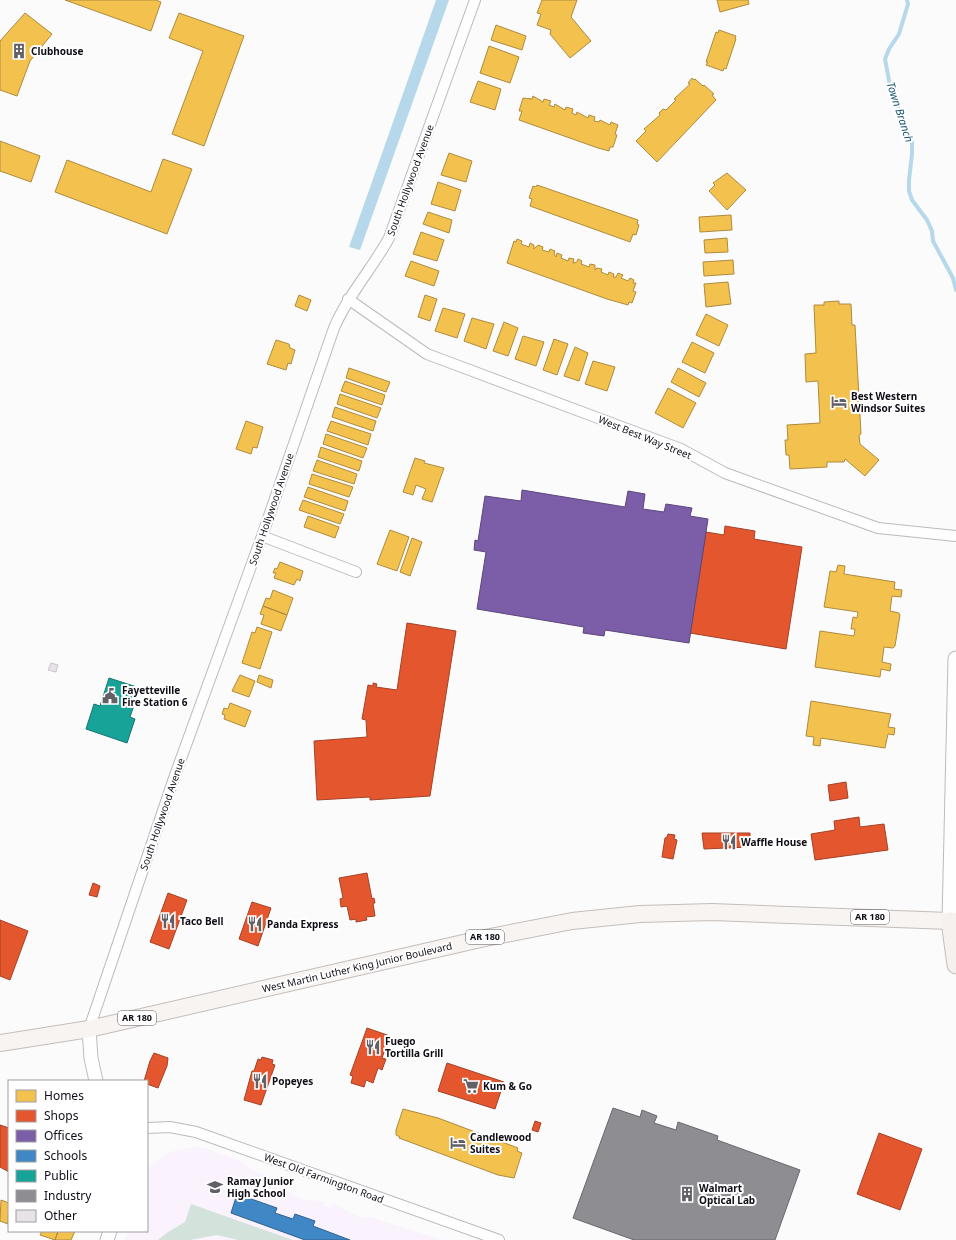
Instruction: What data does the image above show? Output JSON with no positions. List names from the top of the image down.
{
  "streets": {
    "main road": ["AR 180", "West Martin Luther King Junior Boulevard"],
    "street": ["South Hollywood Avenue", "West Best Way Street", "West Old Farmington Road"]
  },
  "crossings": [
    ["South Hollywood Avenue", "West Best Way Street"],
    ["South Hollywood Avenue", "West Martin Luther King Junior Boulevard"]
  ],
  "water": ["Town Branch"],
  "places": {
    "building": ["Clubhouse", "Walmart Optical Lab"],
    "hotel": ["Best Western Windsor Suites", "Candlewood Suites"],
    "public building": ["Fayetteville Fire Station 6"],
    "restaurant": [
      "Waffle House",
      "Taco Bell",
      "Panda Express",
      "Fuego Tortilla Grill",
      "Popeyes"
    ],
    "supermarket": ["Kum & Go"],
    "school or university": ["Ramay Junior High School"]
  },
  "legend": [
    "Homes",
    "Shops",
    "Offices",
    "Schools",
    "Public",
    "Industry",
    "Other"
  ]
}
